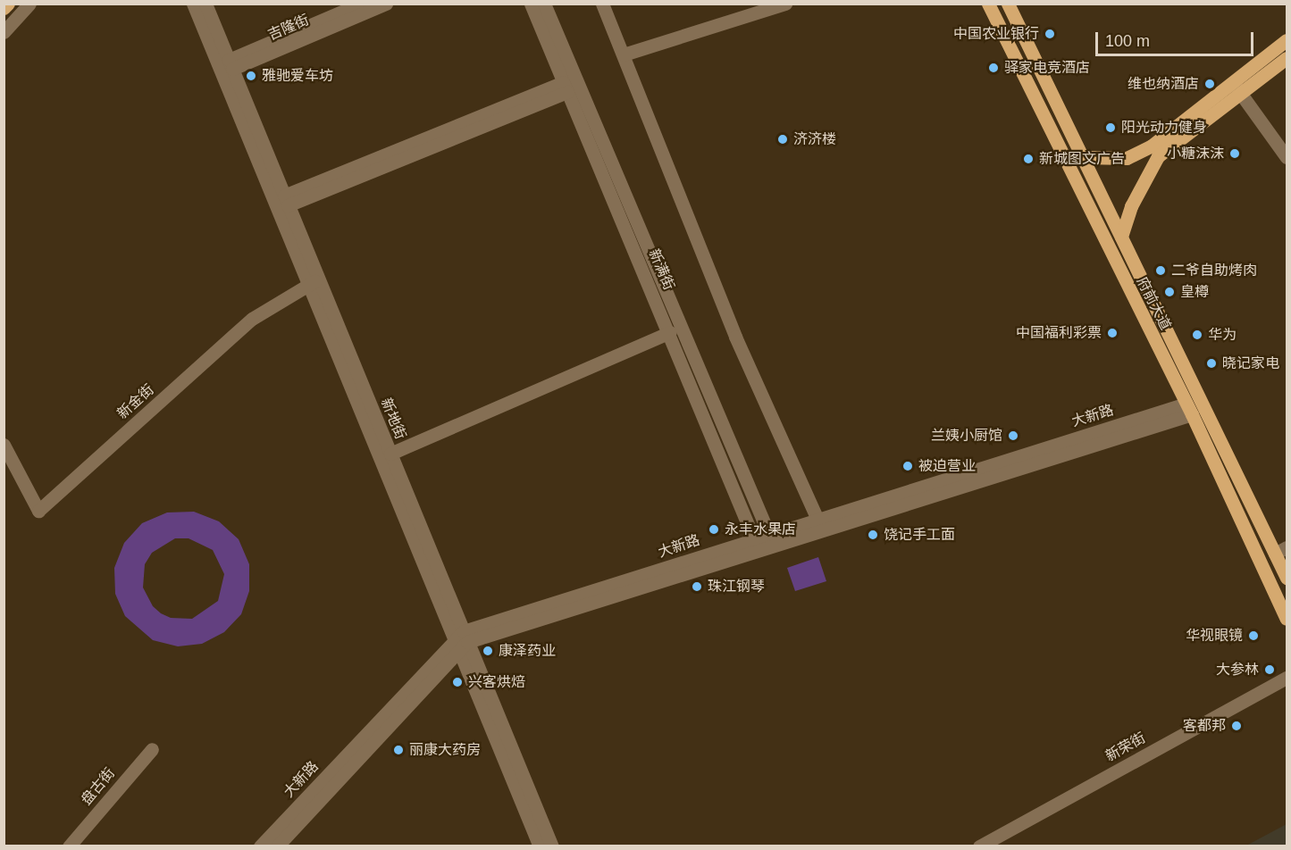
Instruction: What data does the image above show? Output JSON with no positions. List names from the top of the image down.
{
  "streets": {
    "main road": ["府前大道"],
    "street": [
      "吉隆街",
      "新满街",
      "新金街",
      "大新路",
      "新地街",
      "新荣街",
      "盘古街"
    ]
  },
  "crossings": [
    ["吉隆街", "新地街"],
    ["新满街", "大新路"],
    ["府前大道", "大新路"],
    ["新金街", "新地街"],
    ["大新路", "新地街"]
  ],
  "places": [
    "中国农业银行",
    "驿家电竞酒店",
    "雅驰爱车坊",
    "维也纳酒店",
    "阳光动力健身",
    "济济楼",
    "小糖沫沫",
    "新城图文广告",
    "二爷自助烤肉",
    "皇樽",
    "中国福利彩票",
    "华为",
    "晓记家电",
    "兰姨小厨馆",
    "被迫营业",
    "永丰水果店",
    "饶记手工面",
    "珠江钢琴",
    "华视眼镜",
    "康泽药业",
    "大参林",
    "兴客烘焙",
    "客都邦",
    "丽康大药房"
  ],
  "scale_bar": "100 m"
}
